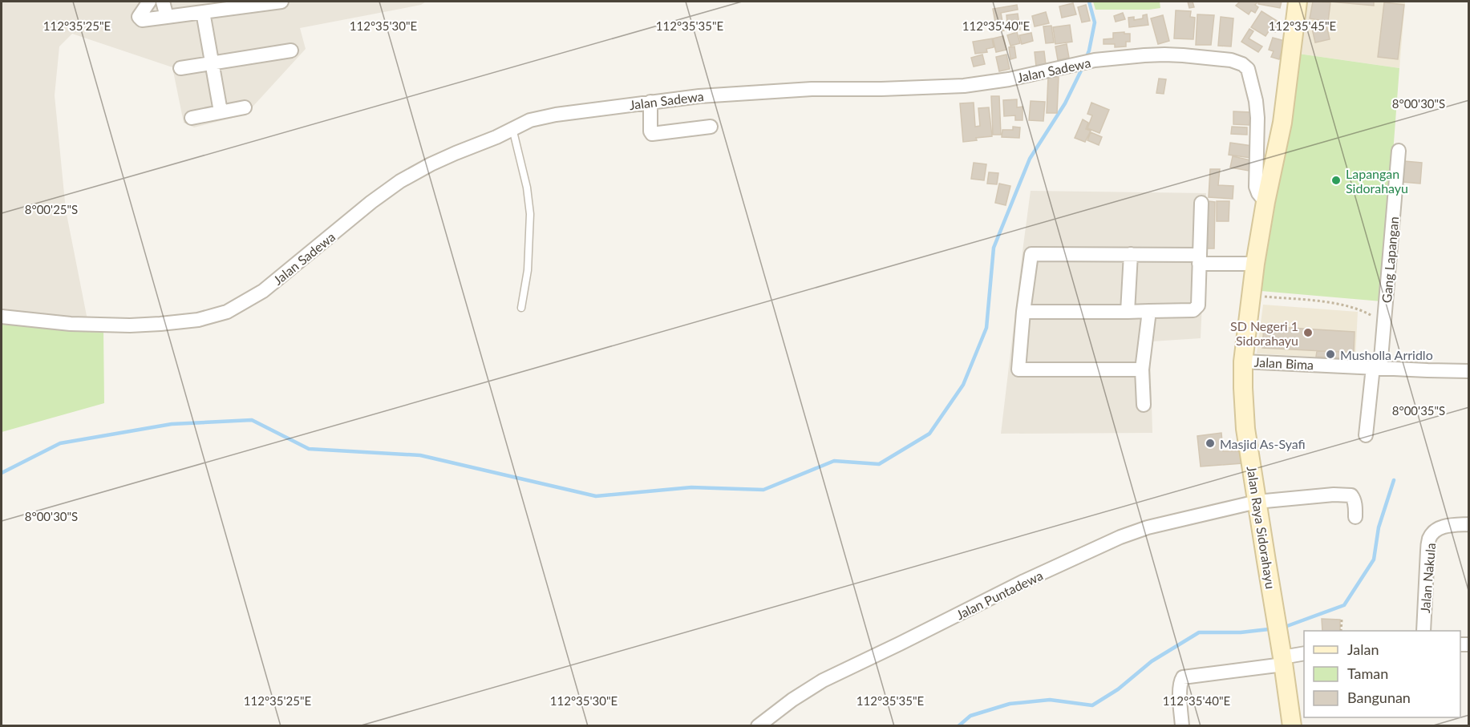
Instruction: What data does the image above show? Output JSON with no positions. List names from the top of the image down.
{
  "streets": {
    "main road": ["Jalan Raya Sidorahayu"],
    "street": [
      "Jalan Sadewa",
      "Gang Lapangan",
      "Jalan Bima",
      "Jalan Nakula",
      "Jalan Puntadewa"
    ]
  },
  "crossings": [
    ["Jalan Sadewa", "Jalan Raya Sidorahayu"],
    ["Gang Lapangan", "Jalan Bima"],
    ["Jalan Bima", "Jalan Raya Sidorahayu"],
    ["Jalan Raya Sidorahayu", "Jalan Puntadewa"]
  ],
  "places": [
    "Lapangan Sidorahayu",
    "SD Negeri 1 Sidorahayu",
    "Musholla Arridlo",
    "Masjid As-Syafi"
  ],
  "legend": ["Jalan", "Taman", "Bangunan"],
  "coordinates": [
    "112°35'25\"E",
    "112°35'30\"E",
    "112°35'35\"E",
    "112°35'40\"E",
    "112°35'45\"E",
    "8°00'30\"S",
    "8°00'25\"S",
    "8°00'35\"S"
  ]
}
